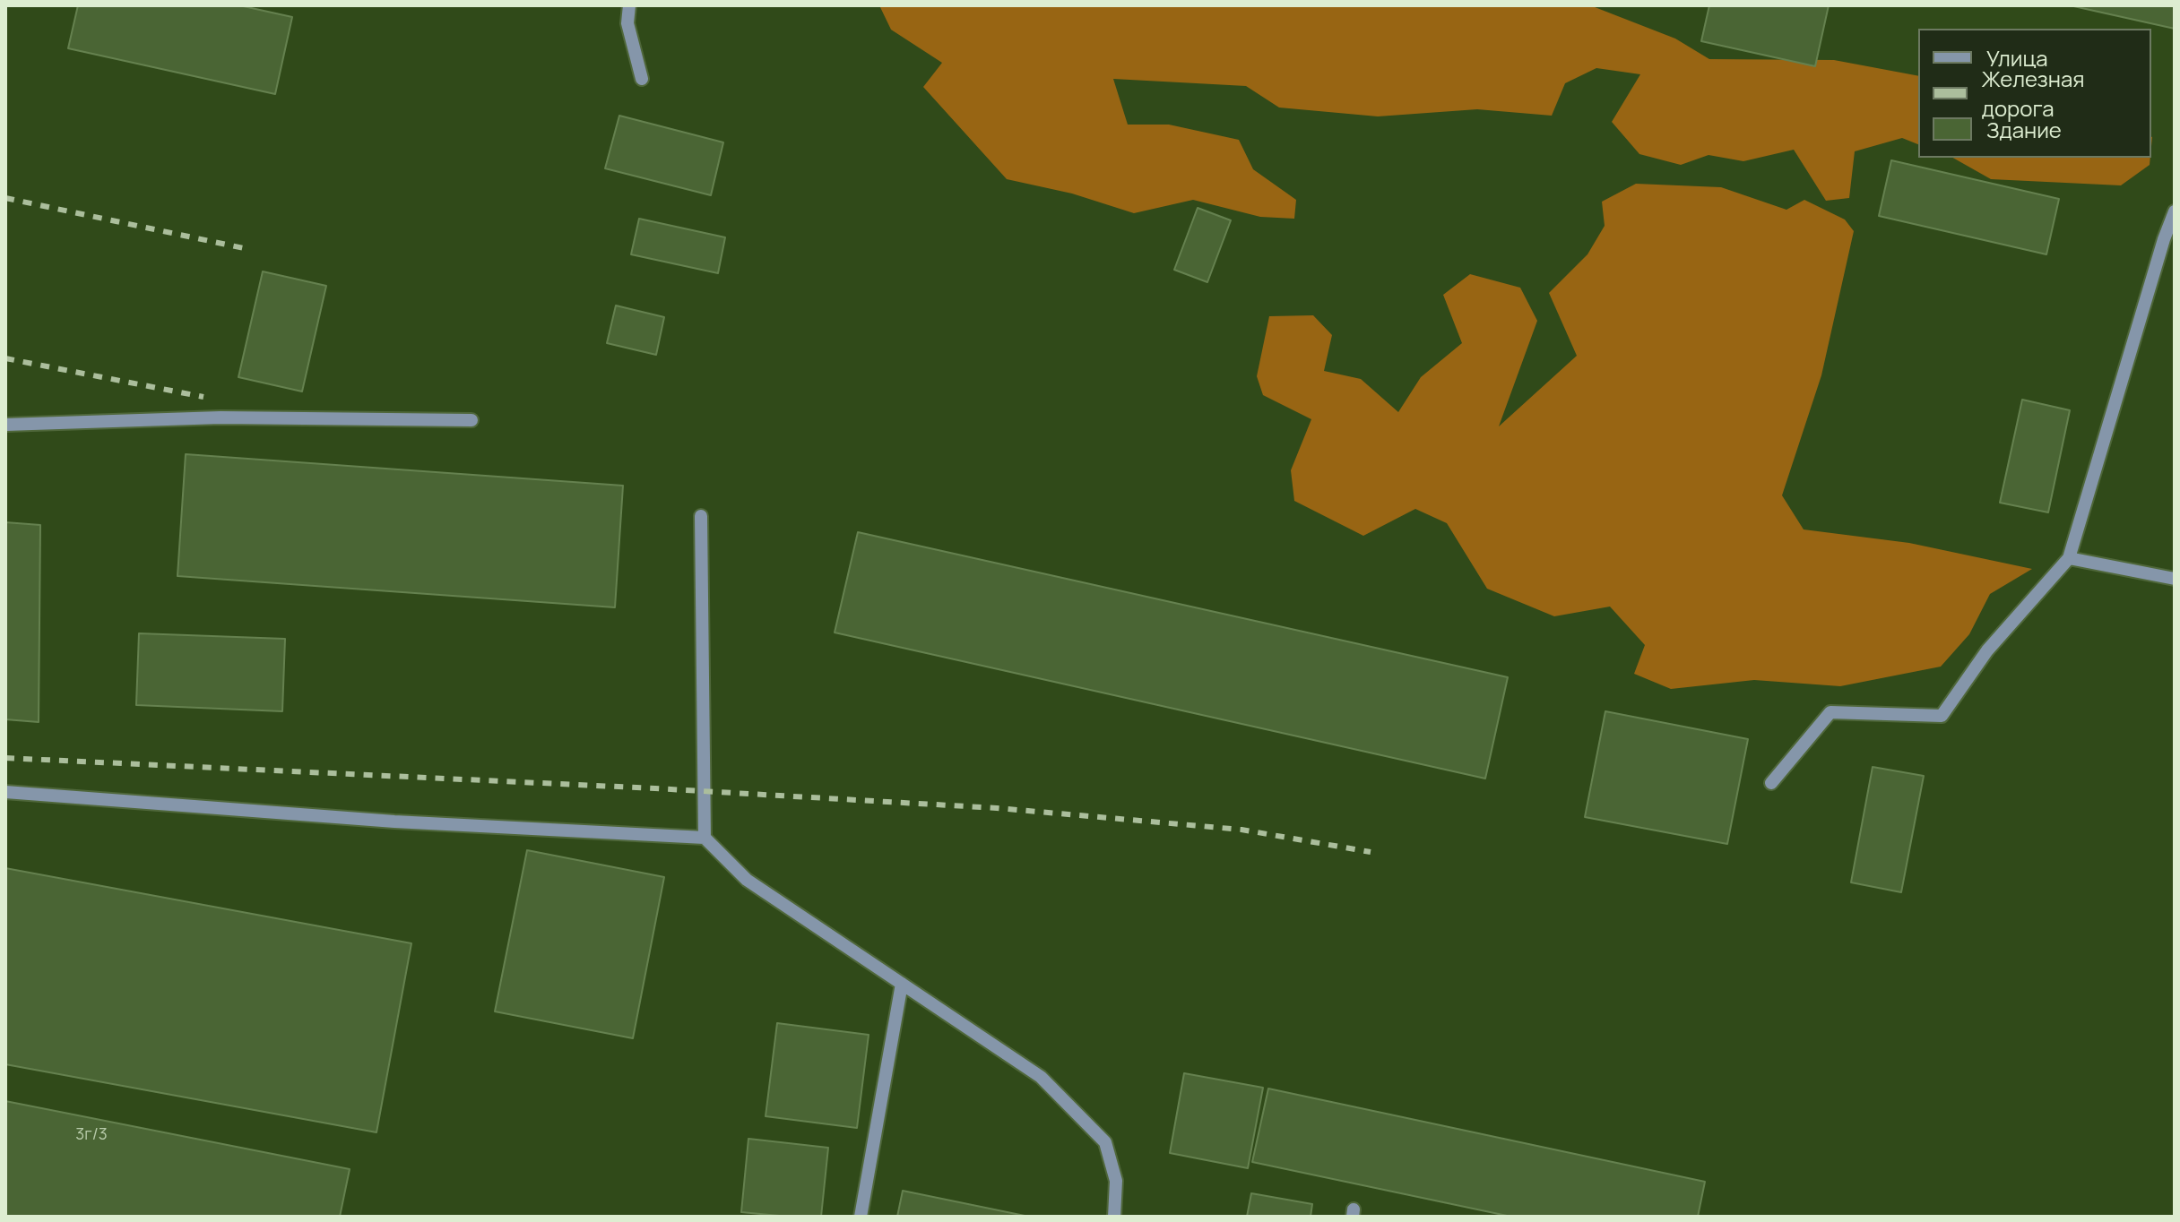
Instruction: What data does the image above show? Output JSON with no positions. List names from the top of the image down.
{
  "house_numbers": ["3г/3"],
  "legend": ["Улица", "Железная дорога", "Здание"]
}
